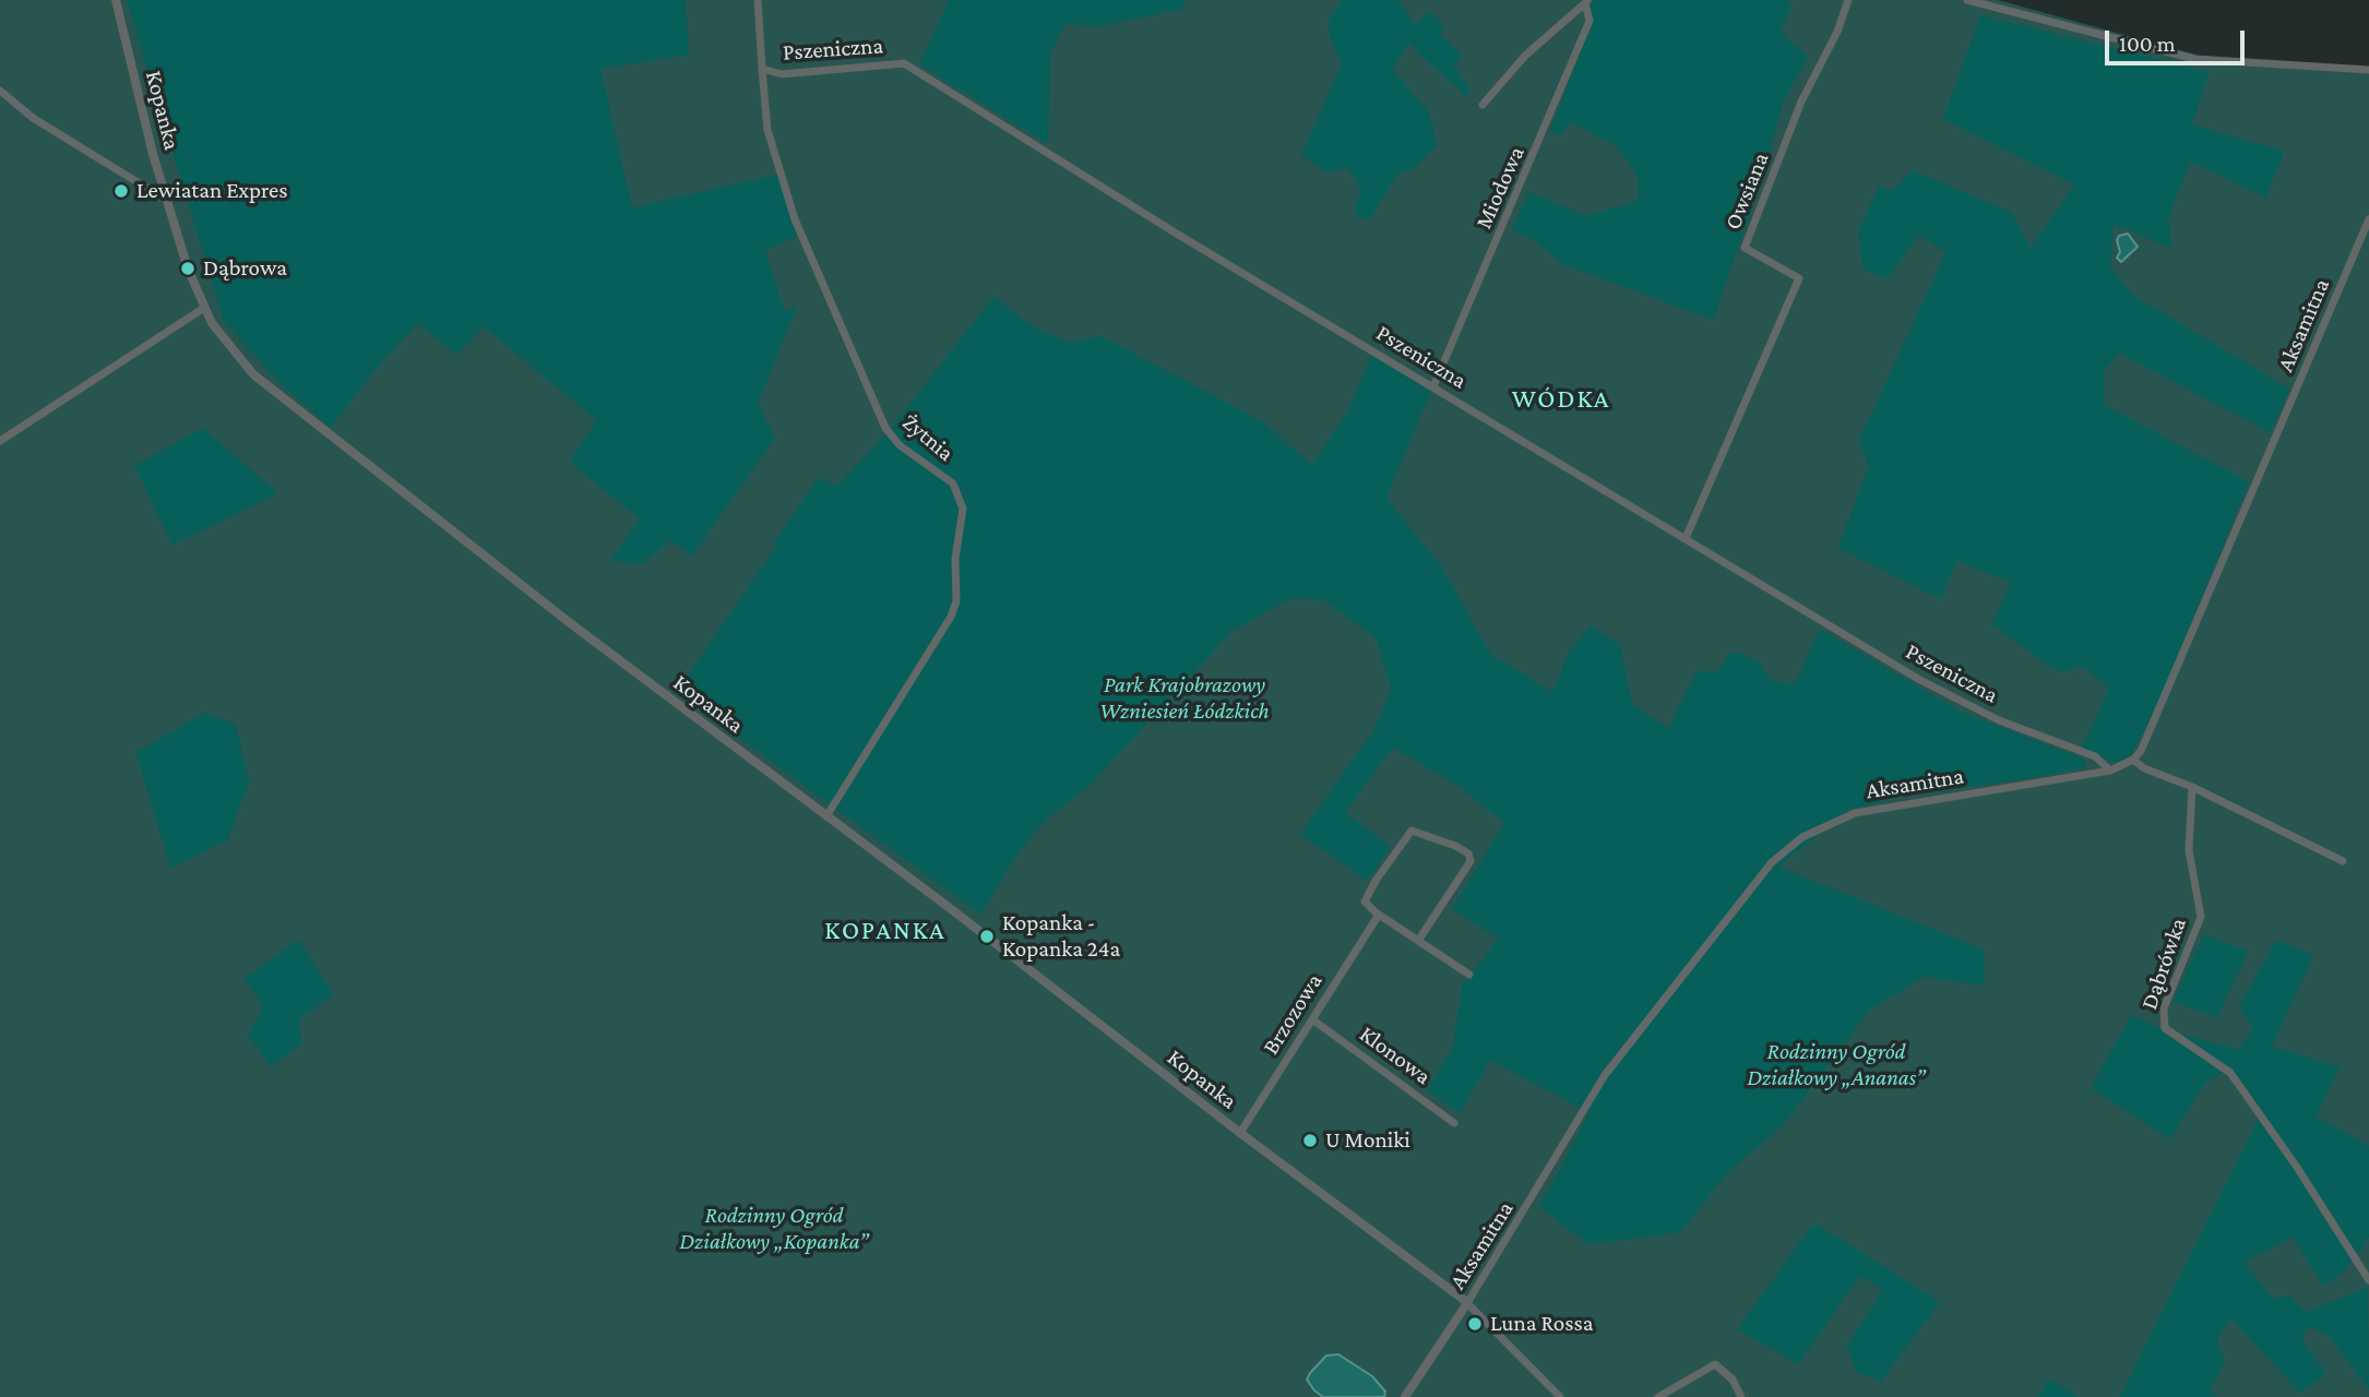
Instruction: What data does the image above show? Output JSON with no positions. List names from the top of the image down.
{
  "streets": {
    "street": [
      "Pszeniczna",
      "Kopanka",
      "Miodowa",
      "Owsiana",
      "Aksamitna",
      "Żytnia",
      "Dąbrówka",
      "Brzozowa",
      "Klonowa"
    ]
  },
  "crossings": [
    ["Pszeniczna", "Miodowa"],
    ["Pszeniczna", "Owsiana"],
    ["Pszeniczna", "Aksamitna"],
    ["Pszeniczna", "Żytnia"],
    ["Kopanka", "Aksamitna"],
    ["Kopanka", "Żytnia"],
    ["Kopanka", "Brzozowa"],
    ["Brzozowa", "Klonowa"]
  ],
  "districts": ["WÓDKA", "KOPANKA"],
  "parks": ["Park Krajobrazowy Wzniesień Łódzkich", "Rodzinny Ogród Działkowy „Ananas”", "Rodzinny Ogród Działkowy „Kopanka”"],
  "places": [
    "Lewiatan Expres",
    "Dąbrowa",
    "Kopanka - Kopanka 24a",
    "U Moniki",
    "Luna Rossa"
  ],
  "scale_bar": "100 m"
}
